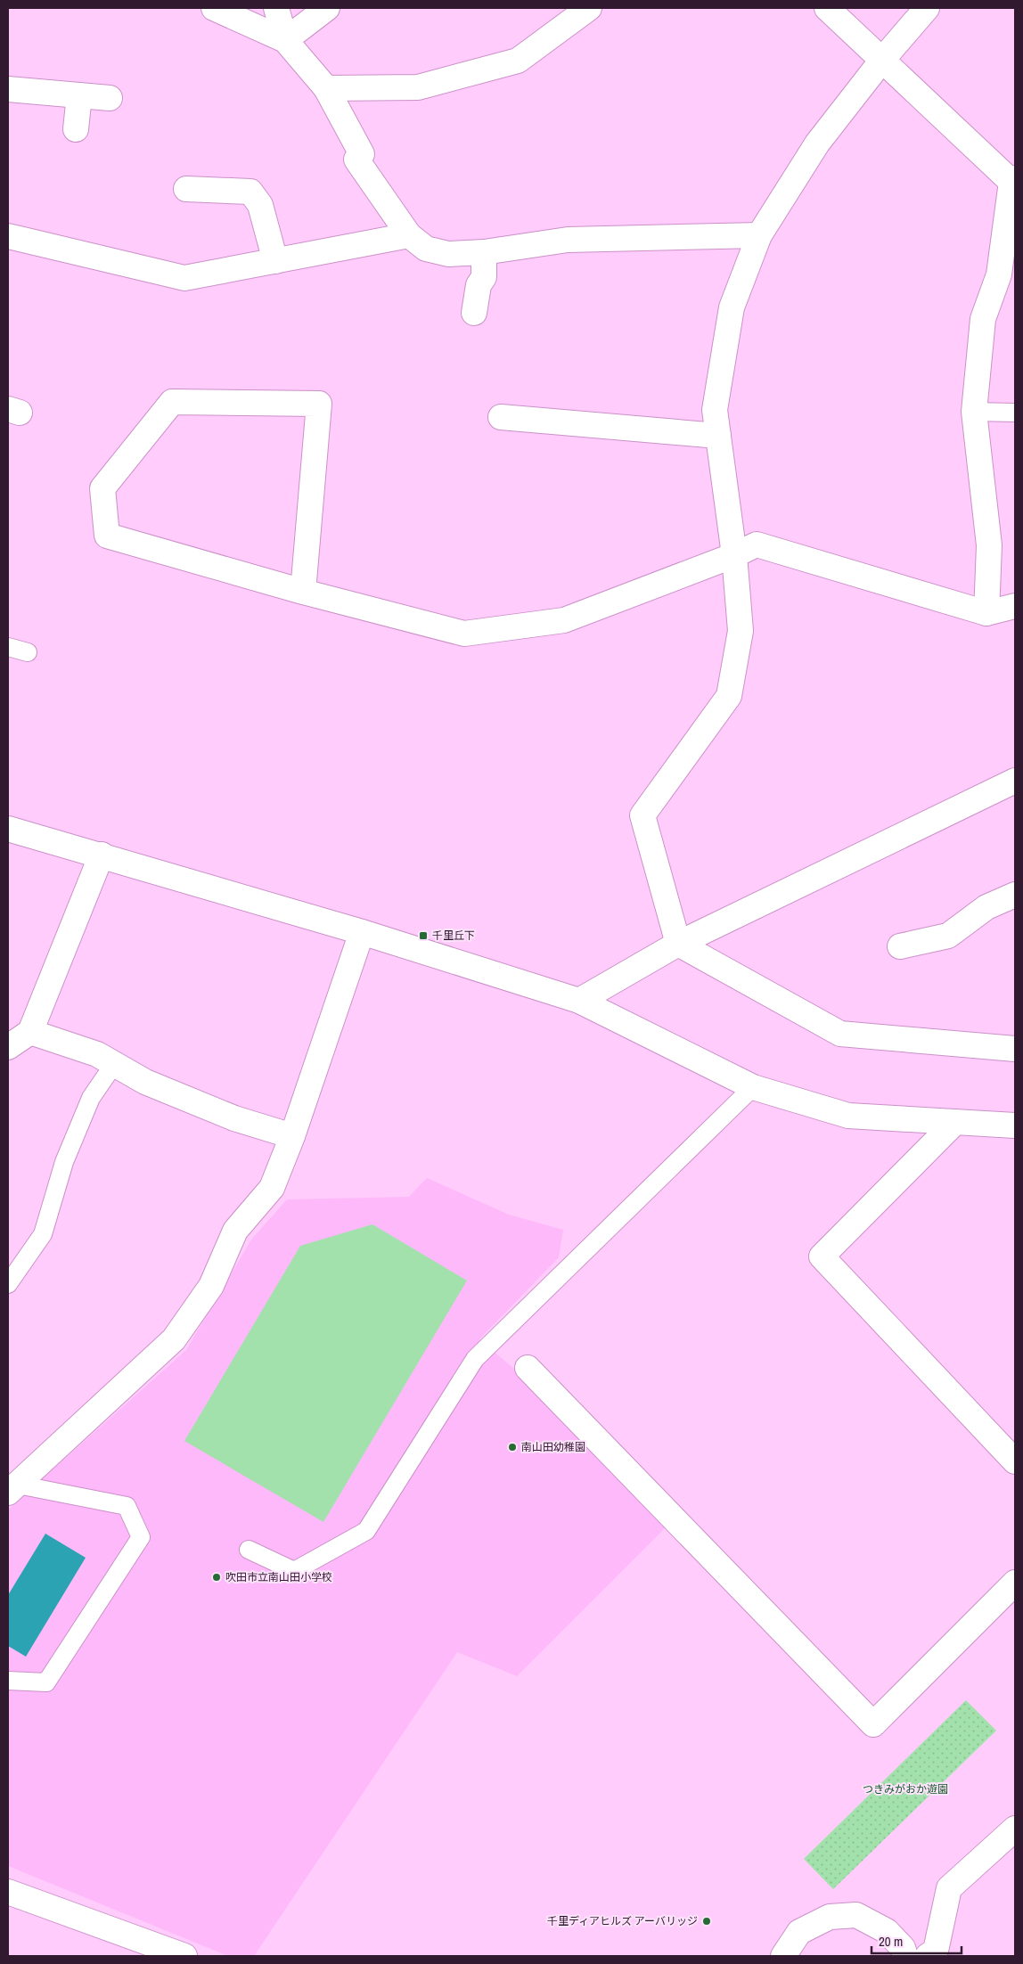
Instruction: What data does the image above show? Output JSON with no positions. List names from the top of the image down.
{
  "parks": ["つきみがおか遊園"],
  "places": {
    "transit": ["千里丘下"],
    "other": ["南山田幼稚園", "吹田市立南山田小学校", "千里ディアヒルズ アーバリッジ"]
  },
  "scale_bar": "20 m"
}
